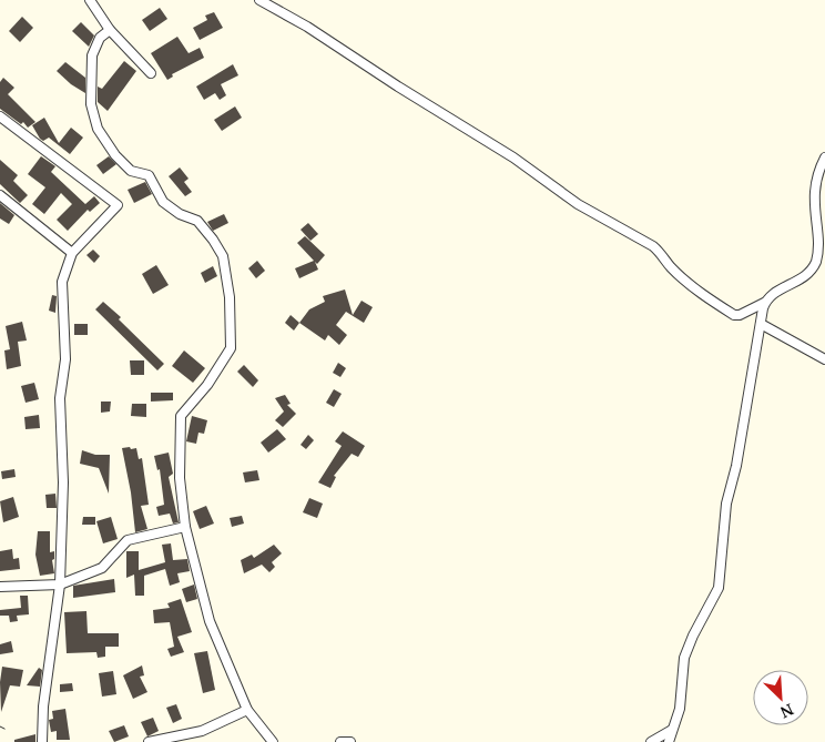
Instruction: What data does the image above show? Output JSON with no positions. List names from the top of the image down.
{
  "north": "bottom right"
}
